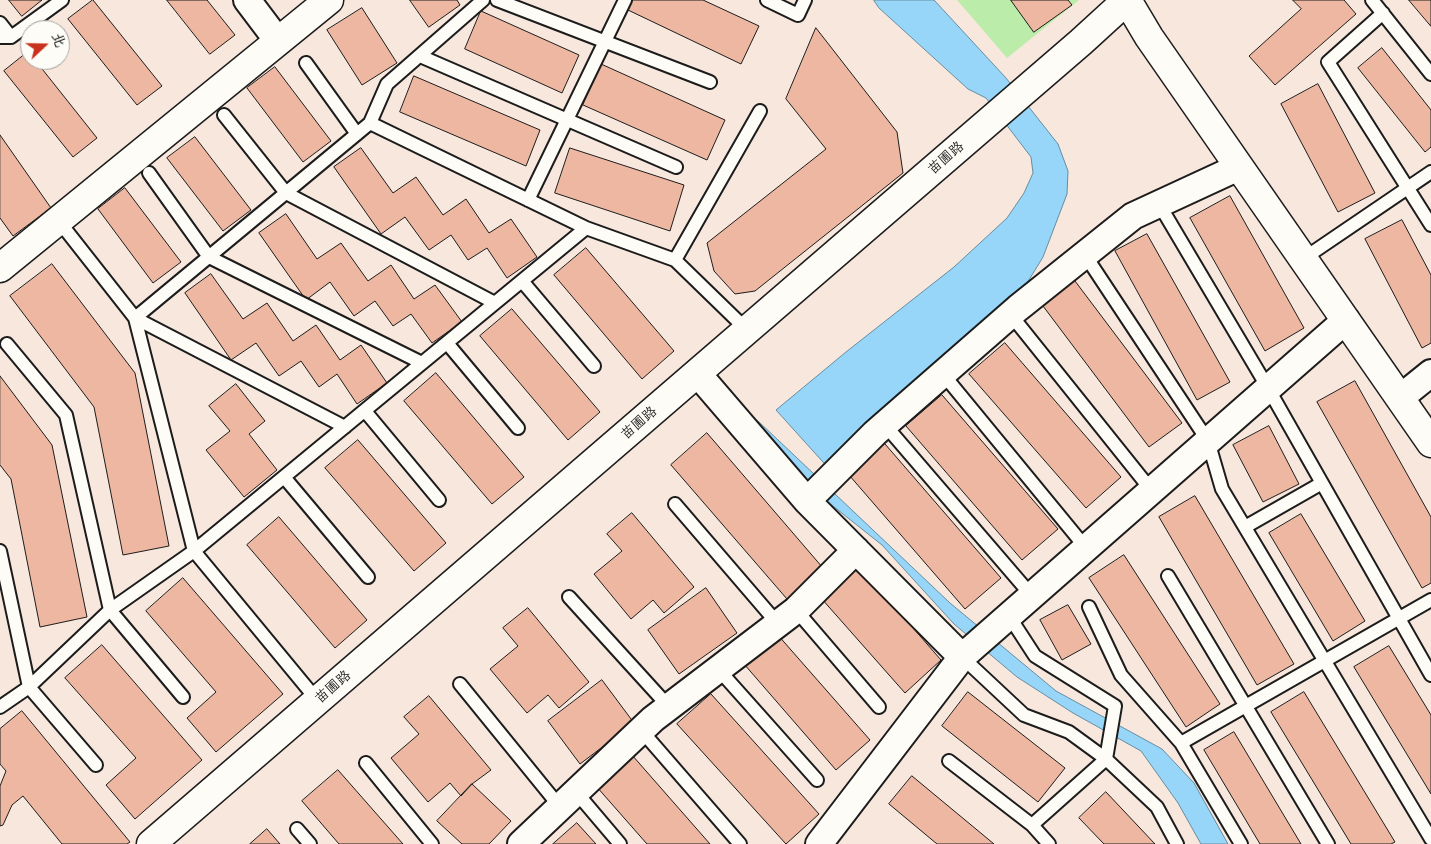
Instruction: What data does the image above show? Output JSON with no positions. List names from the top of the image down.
{
  "streets": {
    "street": ["苗圃路"]
  },
  "north": "right"
}
